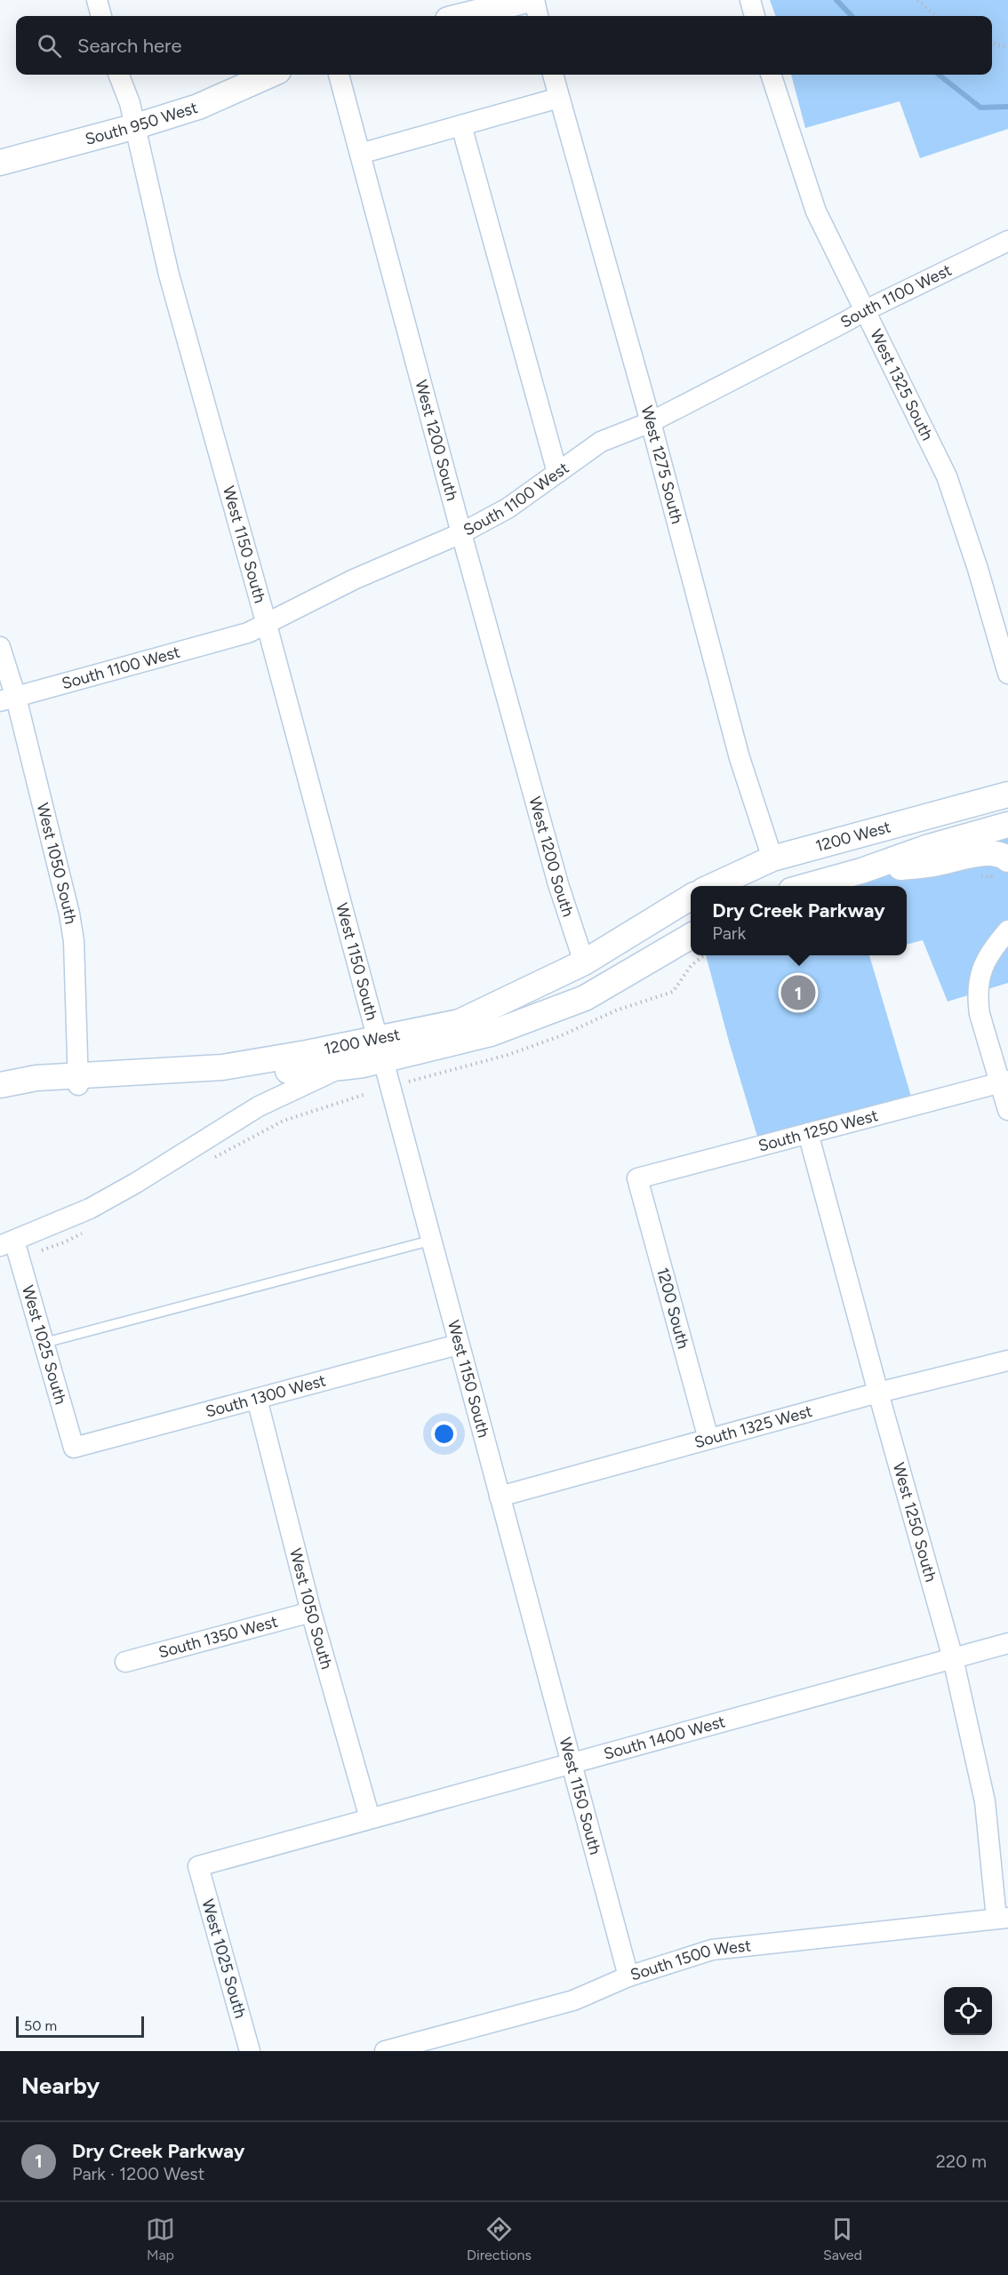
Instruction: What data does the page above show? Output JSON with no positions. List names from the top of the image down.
{
  "streets": {
    "street": [
      "South 950 West",
      "South 1100 West",
      "West 1325 South",
      "West 1200 South",
      "West 1275 South",
      "West 1150 South",
      "1200 West",
      "West 1050 South",
      "South 1250 West",
      "1200 South",
      "West 1025 South",
      "South 1300 West",
      "South 1325 West",
      "West 1250 South",
      "South 1350 West",
      "South 1400 West",
      "South 1500 West"
    ]
  },
  "crossings": [
    ["South 950 West", "West 1150 South"],
    ["South 1100 West", "West 1325 South"],
    ["South 1100 West", "West 1200 South"],
    ["South 1100 West", "West 1275 South"],
    ["South 1100 West", "West 1150 South"],
    ["South 1100 West", "West 1050 South"],
    ["West 1200 South", "1200 West"],
    ["West 1275 South", "1200 West"],
    ["West 1150 South", "1200 West"],
    ["West 1150 South", "South 1300 West"],
    ["West 1150 South", "South 1325 West"],
    ["West 1150 South", "South 1400 West"],
    ["West 1150 South", "South 1500 West"],
    ["1200 West", "West 1050 South"],
    ["West 1050 South", "South 1300 West"],
    ["West 1050 South", "South 1350 West"],
    ["West 1050 South", "South 1400 West"],
    ["South 1250 West", "1200 South"],
    ["South 1250 West", "West 1250 South"],
    ["1200 South", "South 1325 West"],
    ["West 1025 South", "South 1300 West"],
    ["West 1025 South", "South 1400 West"],
    ["South 1325 West", "West 1250 South"],
    ["West 1250 South", "South 1400 West"],
    ["West 1250 South", "South 1500 West"]
  ],
  "scale_bar": "50 m",
  "page": {
    "search": "Search here",
    "popup": ["Dry Creek Parkway", "Park"],
    "pins": "1",
    "scale": "50 m",
    "heading": "Nearby",
    "list": [
      {
        "mark": "1",
        "name": "Dry Creek Parkway",
        "note": "Park · 1200 West",
        "value": "220 m"
      }
    ],
    "nav": ["Map", "Directions", "Saved"]
  }
}
